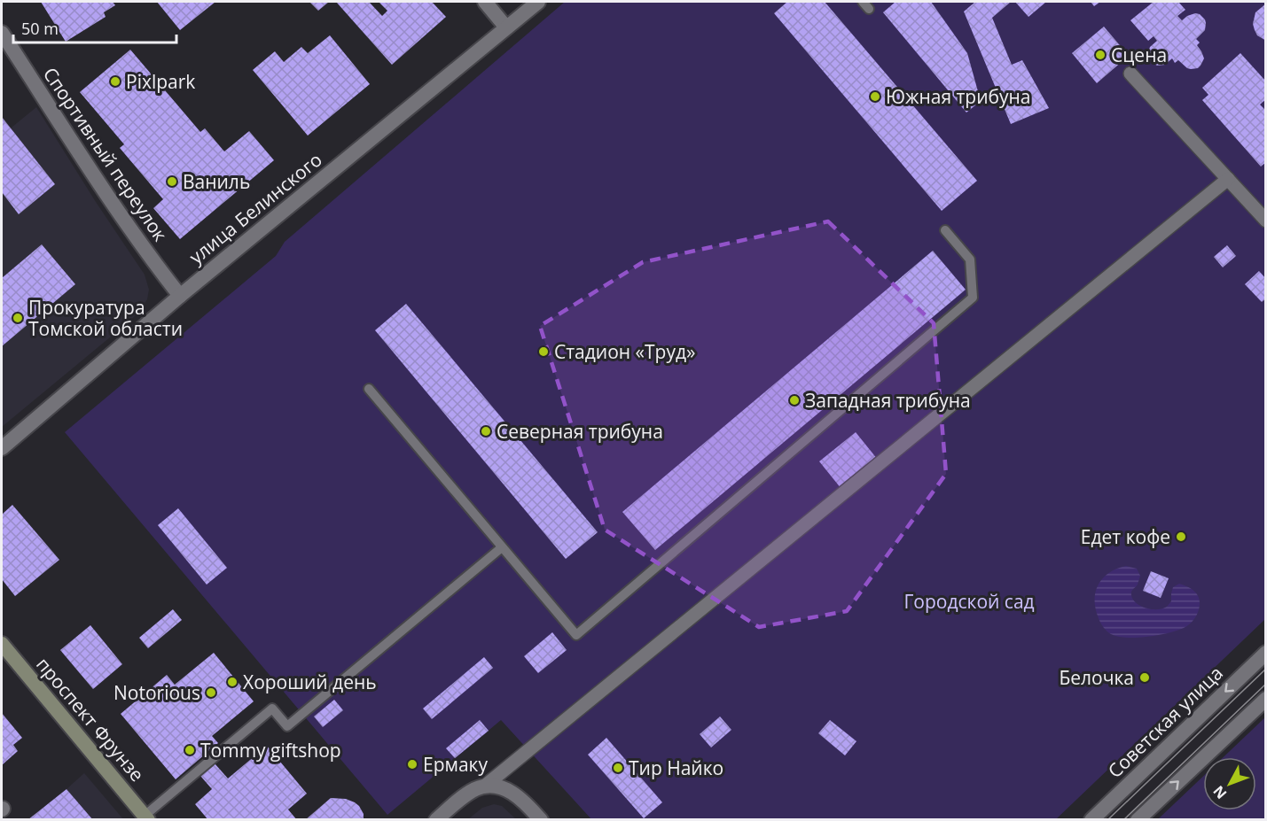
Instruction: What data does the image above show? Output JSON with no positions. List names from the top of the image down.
{
  "streets": {
    "main road": ["проспект Фрунзе"],
    "street": ["Спортивный переулок", "улица Белинского", "Советская улица"]
  },
  "crossings": [
    ["Спортивный переулок", "улица Белинского"]
  ],
  "parks": ["Городской сад"],
  "places": [
    "Сцена",
    "Pixlpark",
    "Южная трибуна",
    "Ваниль",
    "Прокуратура Томской области",
    "Стадион «Труд»",
    "Западная трибуна",
    "Северная трибуна",
    "Едет кофе",
    "Белочка",
    "Хороший день",
    "Notorious",
    "Tommy giftshop",
    "Ермаку",
    "Тир Найко"
  ],
  "scale_bar": "50 m",
  "north": "bottom left"
}
